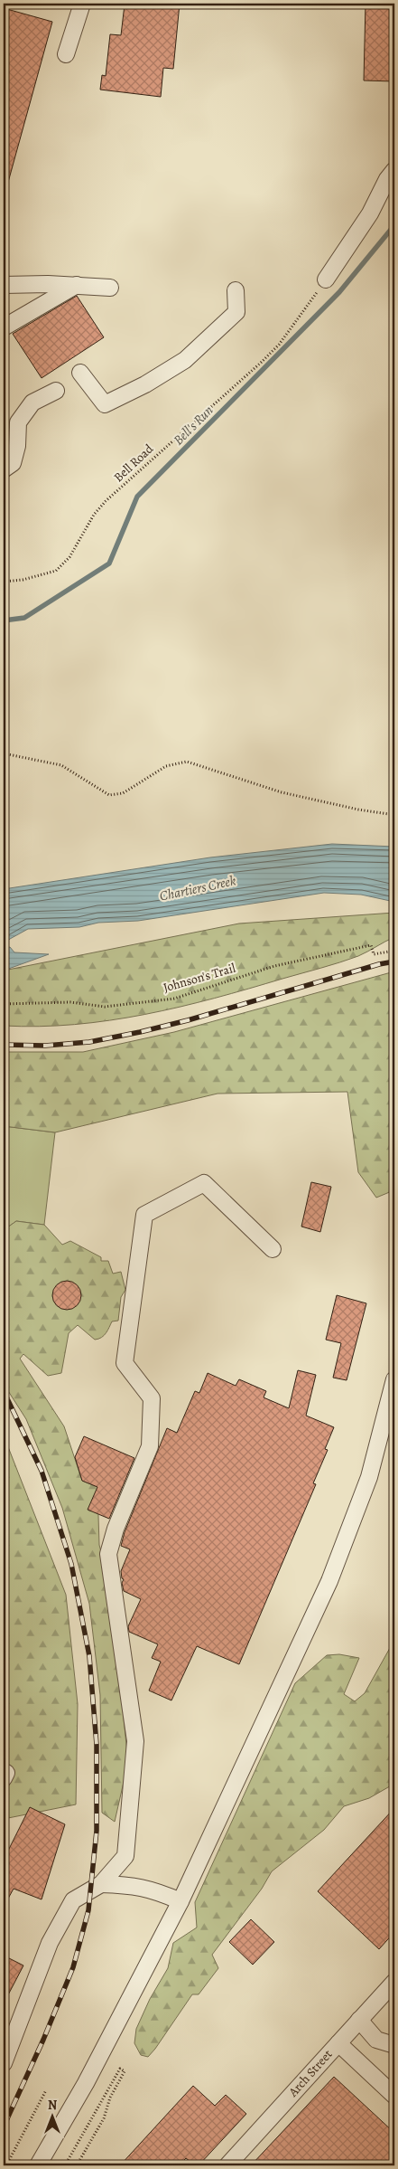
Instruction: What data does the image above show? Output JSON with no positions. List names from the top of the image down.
{
  "streets": {
    "street": ["Arch Street"],
    "path": ["Bell Road", "Johnson's Trail"]
  },
  "water": ["Bell's Run", "Chartiers Creek"],
  "north": "top"
}
